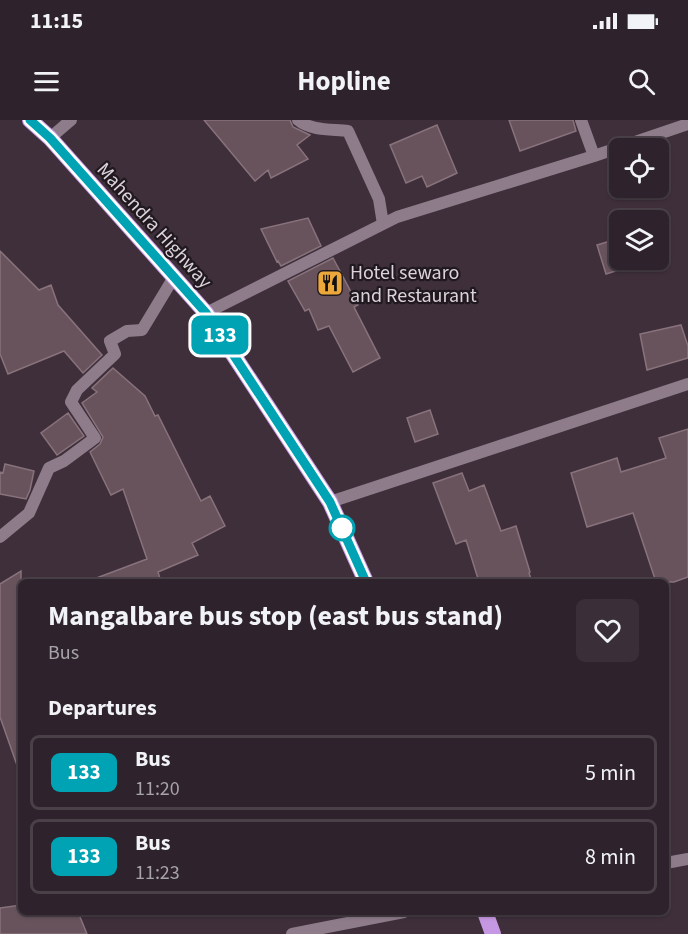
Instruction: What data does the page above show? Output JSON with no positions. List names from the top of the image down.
{
  "streets": {
    "highway": ["Mahendra Highway"]
  },
  "places": {
    "restaurant": ["Hotel sewaro and Restaurant"]
  },
  "lines": ["bus line 133"],
  "page": {
    "status": "11:15",
    "header": "Hopline",
    "on_map": "133",
    "heading": [
      ["Mangalbare bus stop (east bus stand)", "Bus"],
      "Departures"
    ],
    "list": [
      {
        "mark": "133",
        "name": "Bus",
        "note": "11:20",
        "value": "5 min"
      },
      {
        "mark": "133",
        "name": "Bus",
        "note": "11:23",
        "value": "8 min"
      }
    ]
  }
}
